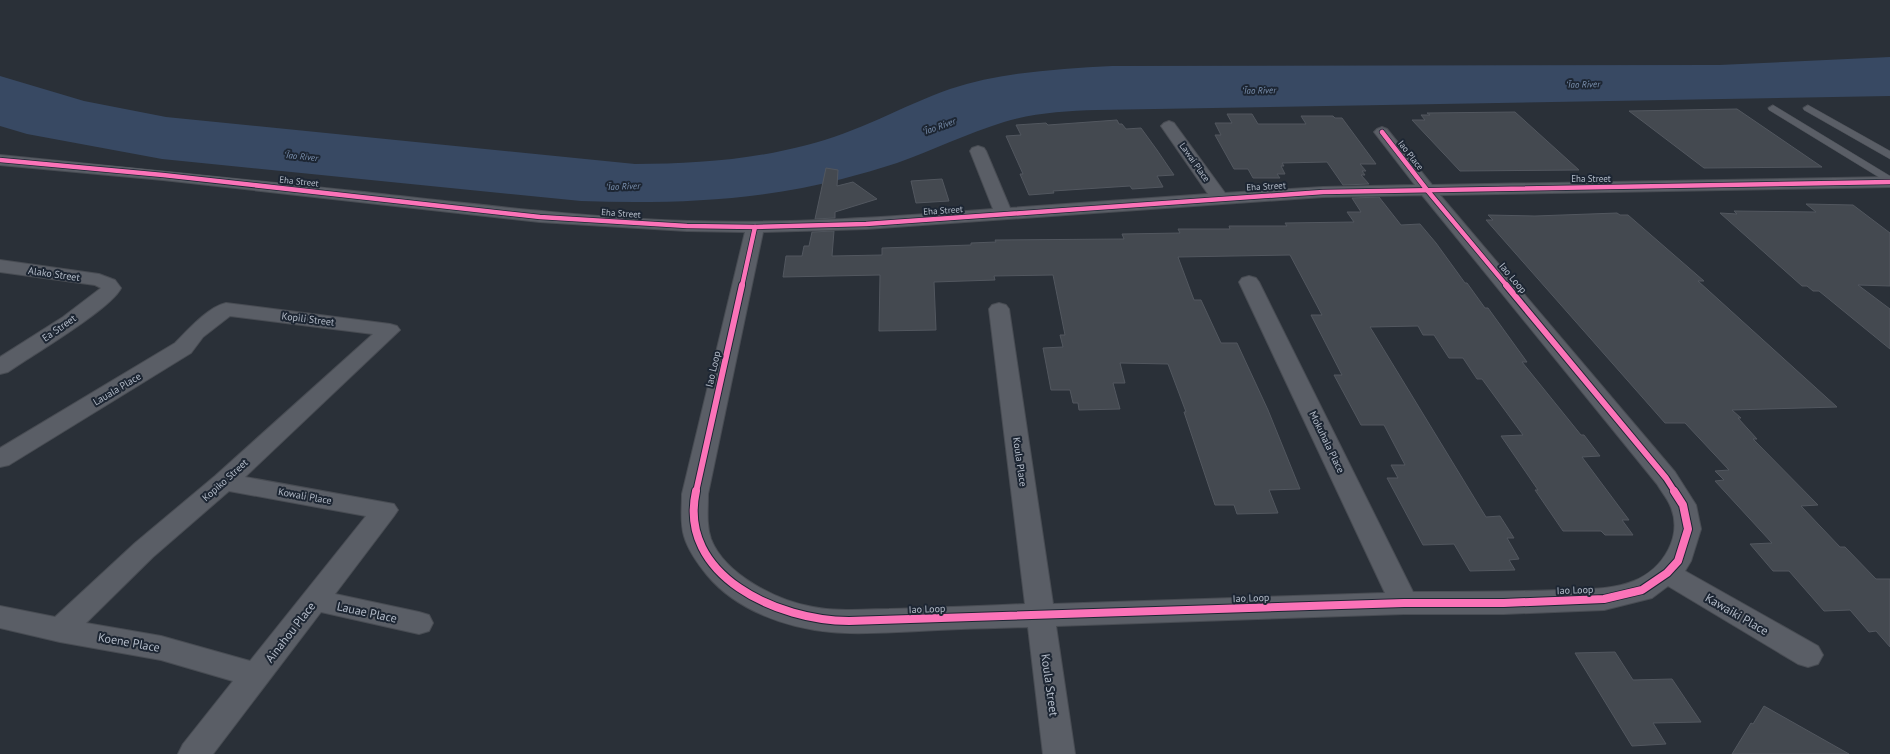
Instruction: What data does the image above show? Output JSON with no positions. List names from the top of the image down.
{
  "streets": {
    "street": [
      "Iao Place",
      "Lawai Place",
      "Eha Street",
      "Alako Street",
      "Iao Loop",
      "Kopili Street",
      "Ea Street",
      "Lauala Place",
      "Mokuhala Place",
      "Koula Place",
      "Kopiko Street",
      "Kowali Place",
      "Lauae Place",
      "Kawaiki Place",
      "Ainahou Place",
      "Koene Place",
      "Koula Street"
    ]
  },
  "crossings": [
    ["Iao Place", "Eha Street"],
    ["Iao Place", "Iao Loop"],
    ["Lawai Place", "Eha Street"],
    ["Eha Street", "Iao Loop"],
    ["Alako Street", "Ea Street"],
    ["Iao Loop", "Mokuhala Place"],
    ["Iao Loop", "Koula Place"],
    ["Iao Loop", "Kawaiki Place"],
    ["Iao Loop", "Koula Street"],
    ["Kopili Street", "Lauala Place"],
    ["Kopili Street", "Kopiko Street"],
    ["Koula Place", "Koula Street"],
    ["Kopiko Street", "Kowali Place"],
    ["Kopiko Street", "Koene Place"],
    ["Kowali Place", "Ainahou Place"],
    ["Lauae Place", "Ainahou Place"],
    ["Ainahou Place", "Koene Place"]
  ],
  "water": ["ʻĪao River"]
}
